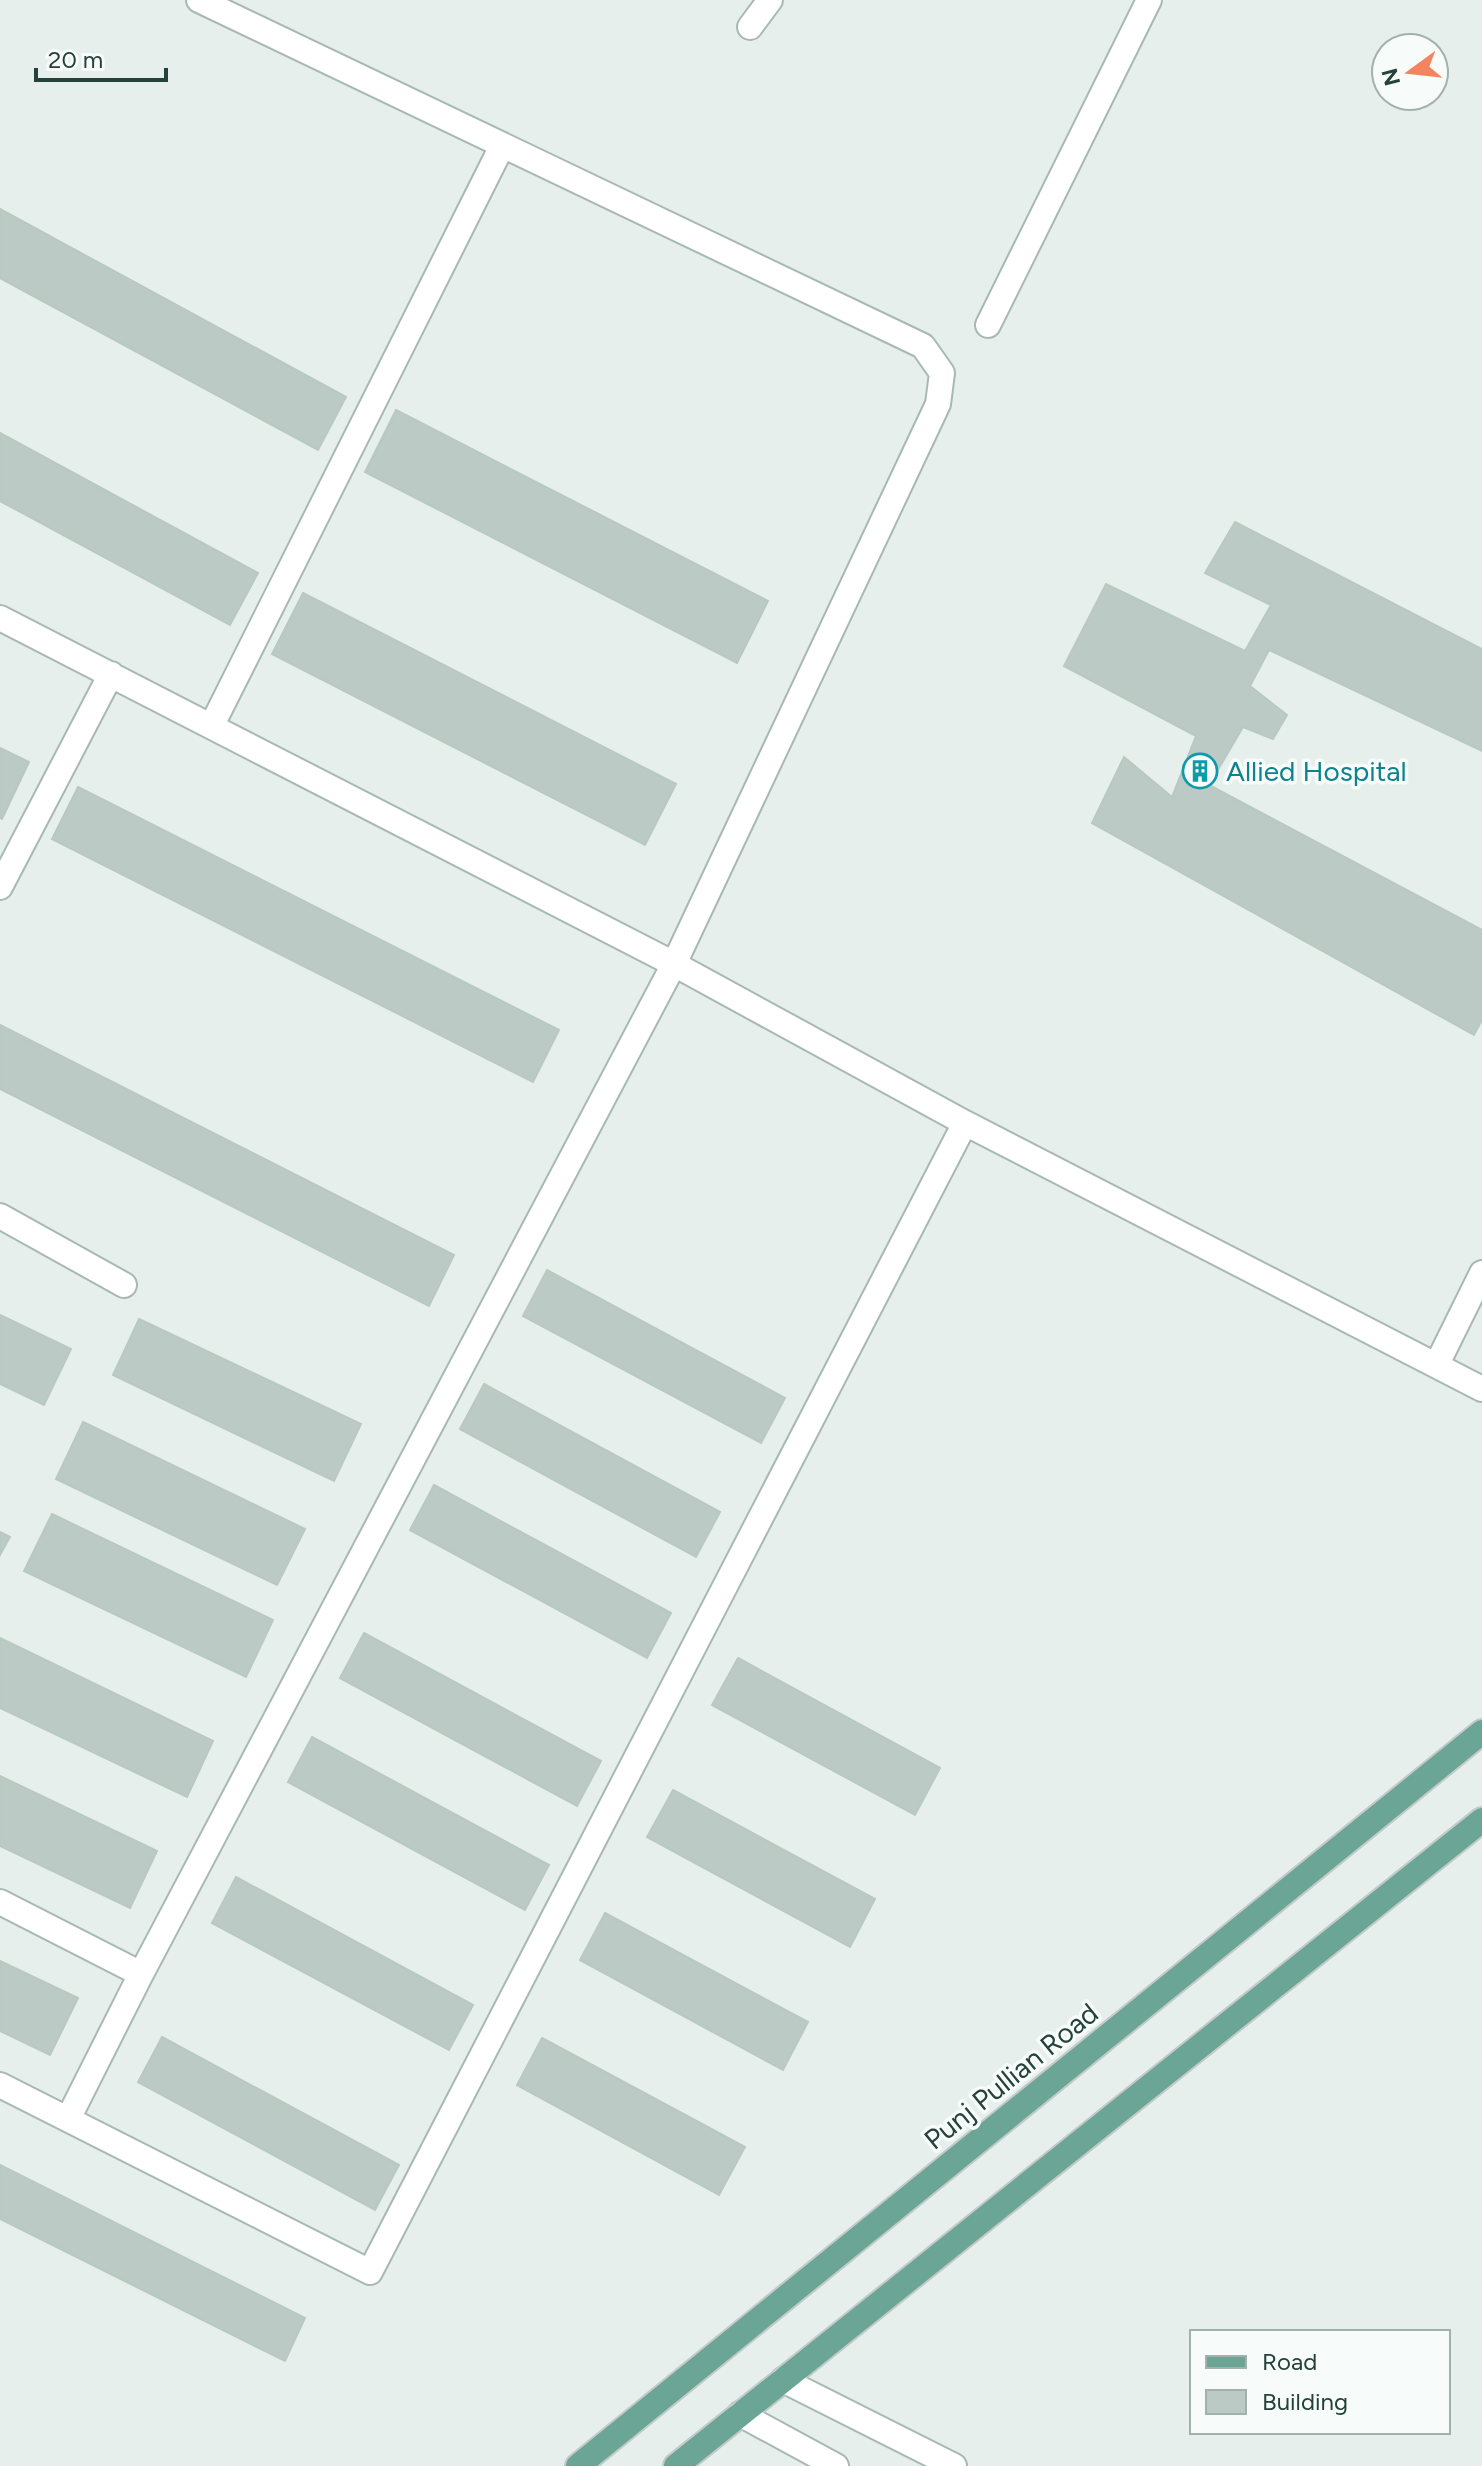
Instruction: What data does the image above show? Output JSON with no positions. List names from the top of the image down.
{
  "streets": {
    "main road": ["Punj Pullian Road"]
  },
  "places": {
    "building": ["Allied Hospital"]
  },
  "legend": ["Road", "Building"],
  "scale_bar": "20 m",
  "north": "left"
}
